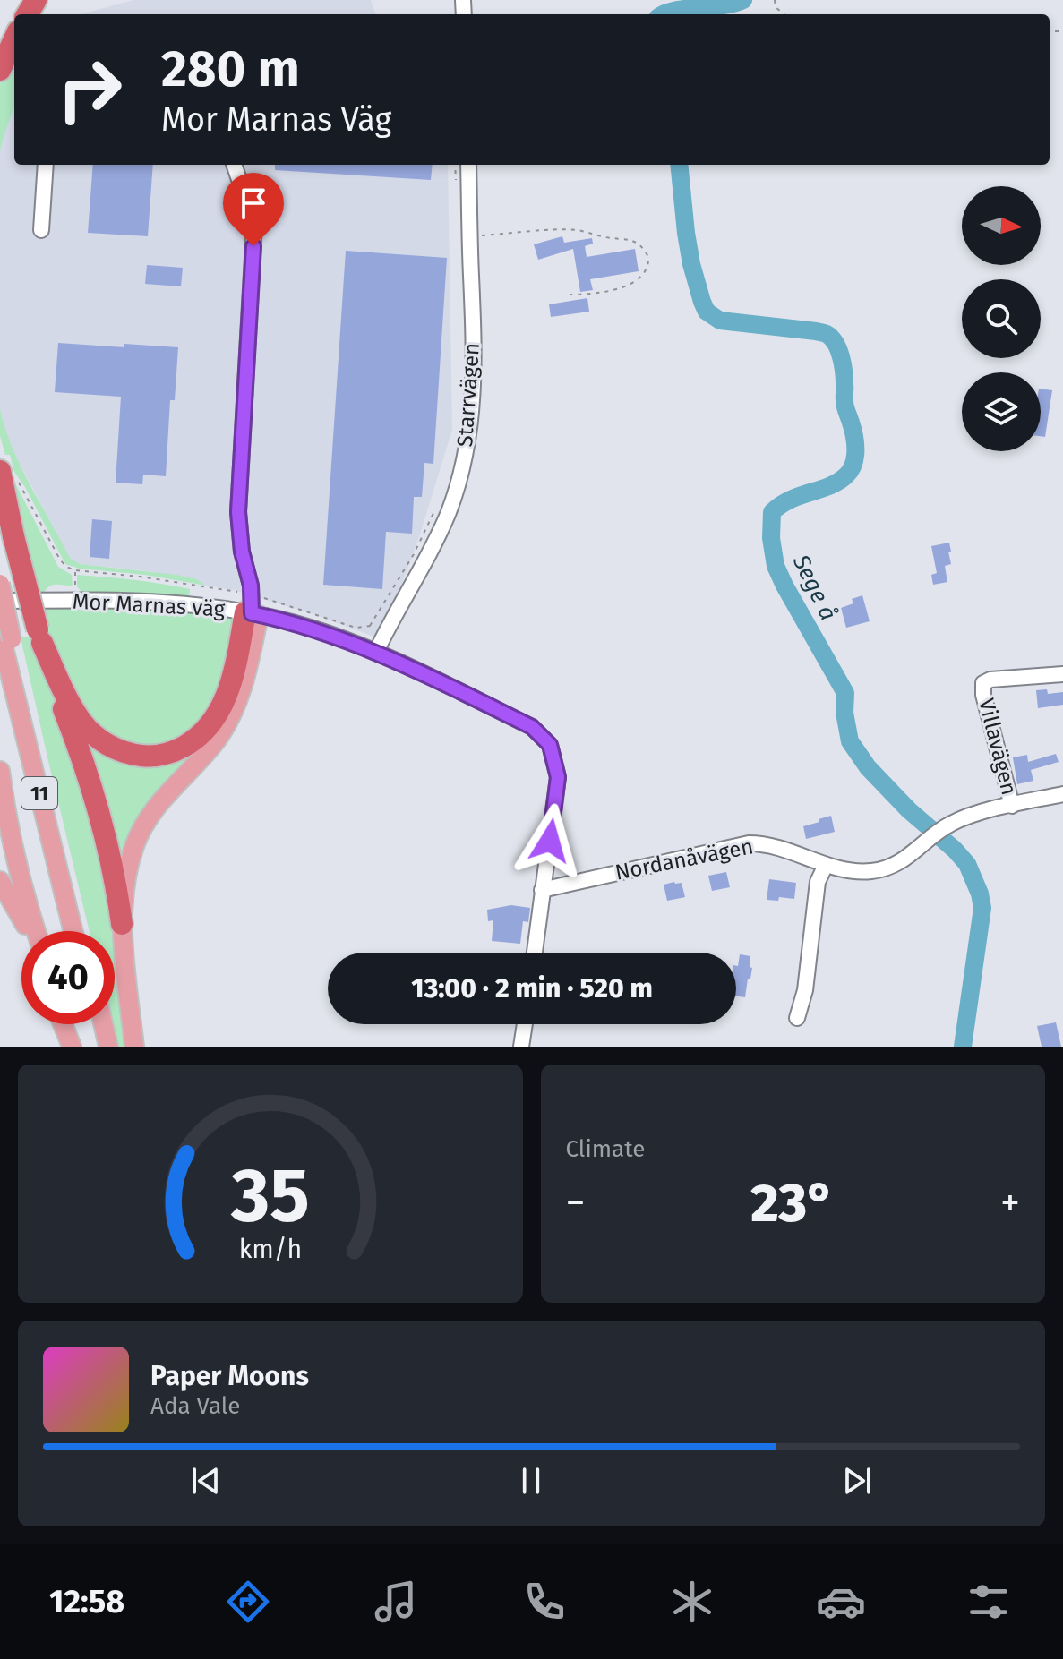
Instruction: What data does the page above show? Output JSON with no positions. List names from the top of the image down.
{
  "streets": {
    "main road": ["11"],
    "street": [
      "Starrvägen",
      "Mor Marnas väg",
      "Villavägen",
      "Nordanåvägen"
    ]
  },
  "crossings": [
    ["Starrvägen", "Mor Marnas väg"],
    ["Mor Marnas väg", "Nordanåvägen"],
    ["Villavägen", "Nordanåvägen"]
  ],
  "water": ["Sege å"],
  "north": "right",
  "page": {
    "turn": ["280 m", "Mor Marnas Väg"],
    "limit": "40",
    "trip": "13:00 · 2 min · 520 m",
    "tile": "Climate",
    "heat": ["−", "23°", "+"],
    "song": ["Paper Moons", "Ada Vale"],
    "tabs": "12:58",
    "gauge": ["35", "km/h"]
  }
}
